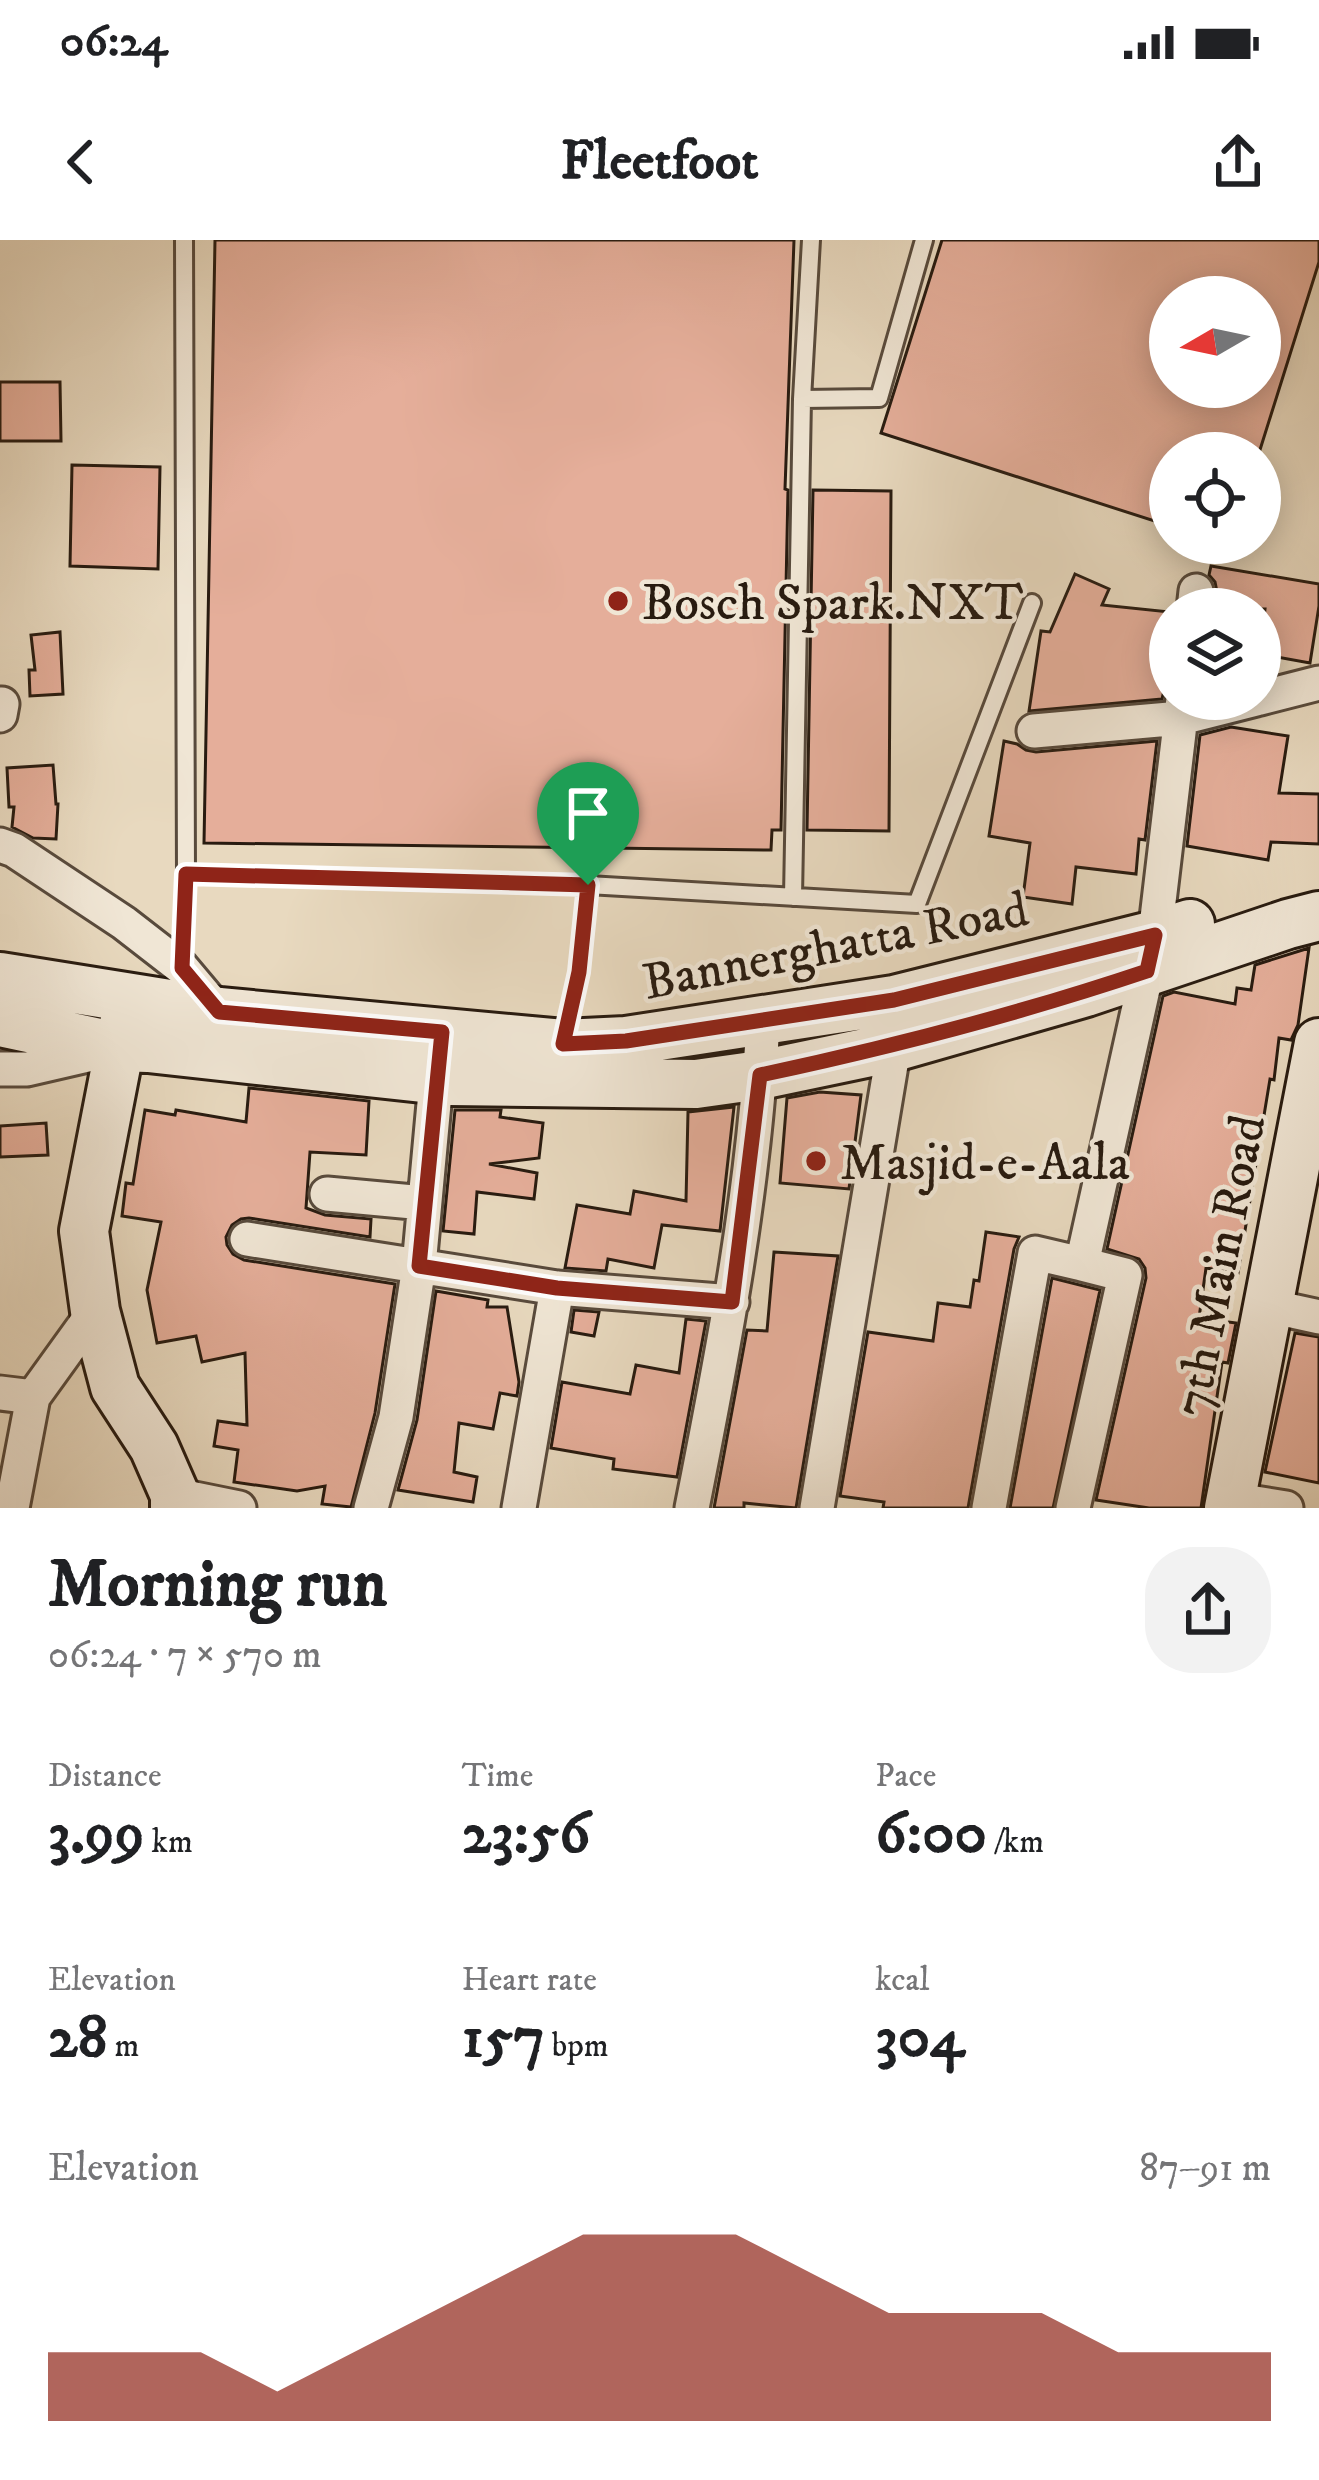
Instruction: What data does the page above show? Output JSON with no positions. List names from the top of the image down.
{
  "streets": {
    "main road": ["Bannerghatta Road", "7th Main Road"]
  },
  "places": ["Bosch Spark.NXT", "Masjid-e-Aala"],
  "north": "left",
  "page": {
    "status": "06:24",
    "header": "Fleetfoot",
    "heading": ["Morning run", "06:24 · 7 × 570 m"],
    "stats": [
      ["Distance", "3.99 km"],
      ["Time", "23:56"],
      ["Pace", "6:00 /km"],
      ["Elevation", "28 m"],
      ["Heart rate", "157 bpm"],
      ["kcal", "304"]
    ],
    "chart": ["Elevation", "87–91 m"]
  }
}
